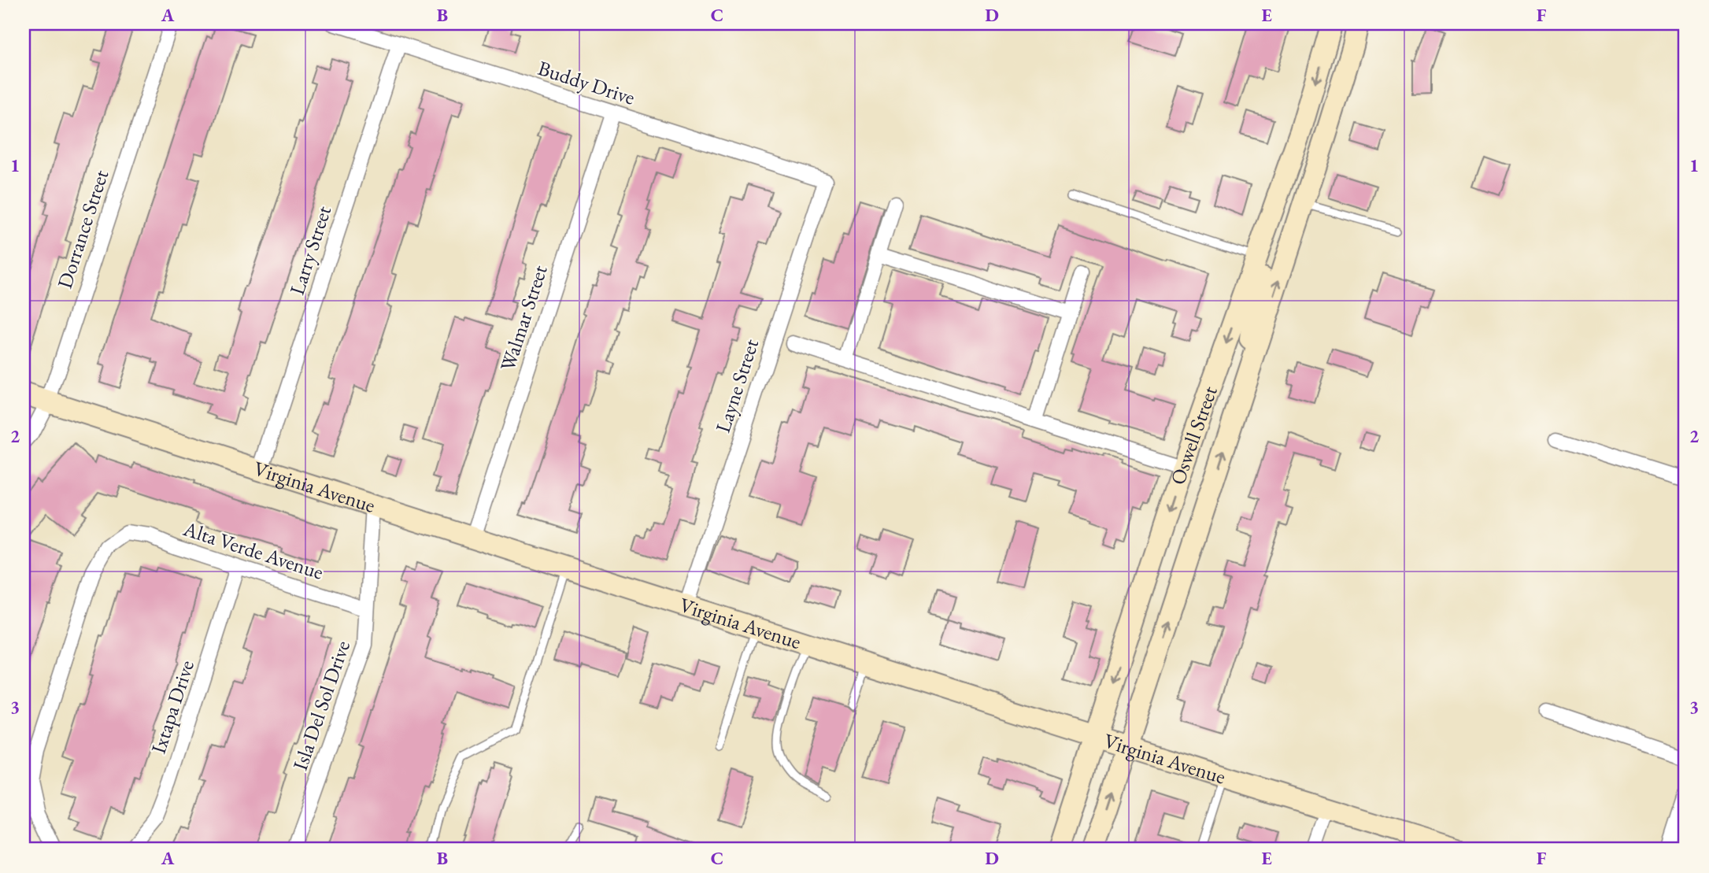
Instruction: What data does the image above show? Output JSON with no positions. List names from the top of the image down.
{
  "streets": {
    "main road": ["Oswell Street", "Virginia Avenue"],
    "street": [
      "Buddy Drive",
      "Dorrance Street",
      "Larry Street",
      "Walmar Street",
      "Layne Street",
      "Alta Verde Avenue",
      "Isla Del Sol Drive",
      "Ixtapa Drive"
    ]
  },
  "crossings": [
    ["Buddy Drive", "Larry Street"],
    ["Buddy Drive", "Walmar Street"],
    ["Buddy Drive", "Layne Street"],
    ["Dorrance Street", "Virginia Avenue"],
    ["Larry Street", "Virginia Avenue"],
    ["Walmar Street", "Virginia Avenue"],
    ["Layne Street", "Virginia Avenue"],
    ["Oswell Street", "Virginia Avenue"],
    ["Virginia Avenue", "Isla Del Sol Drive"],
    ["Alta Verde Avenue", "Isla Del Sol Drive"],
    ["Alta Verde Avenue", "Ixtapa Drive"]
  ],
  "grid": {
    "columns": [
      "A",
      "B",
      "C",
      "D",
      "E",
      "F"
    ],
    "rows": ["1", "2", "3"]
  }
}
